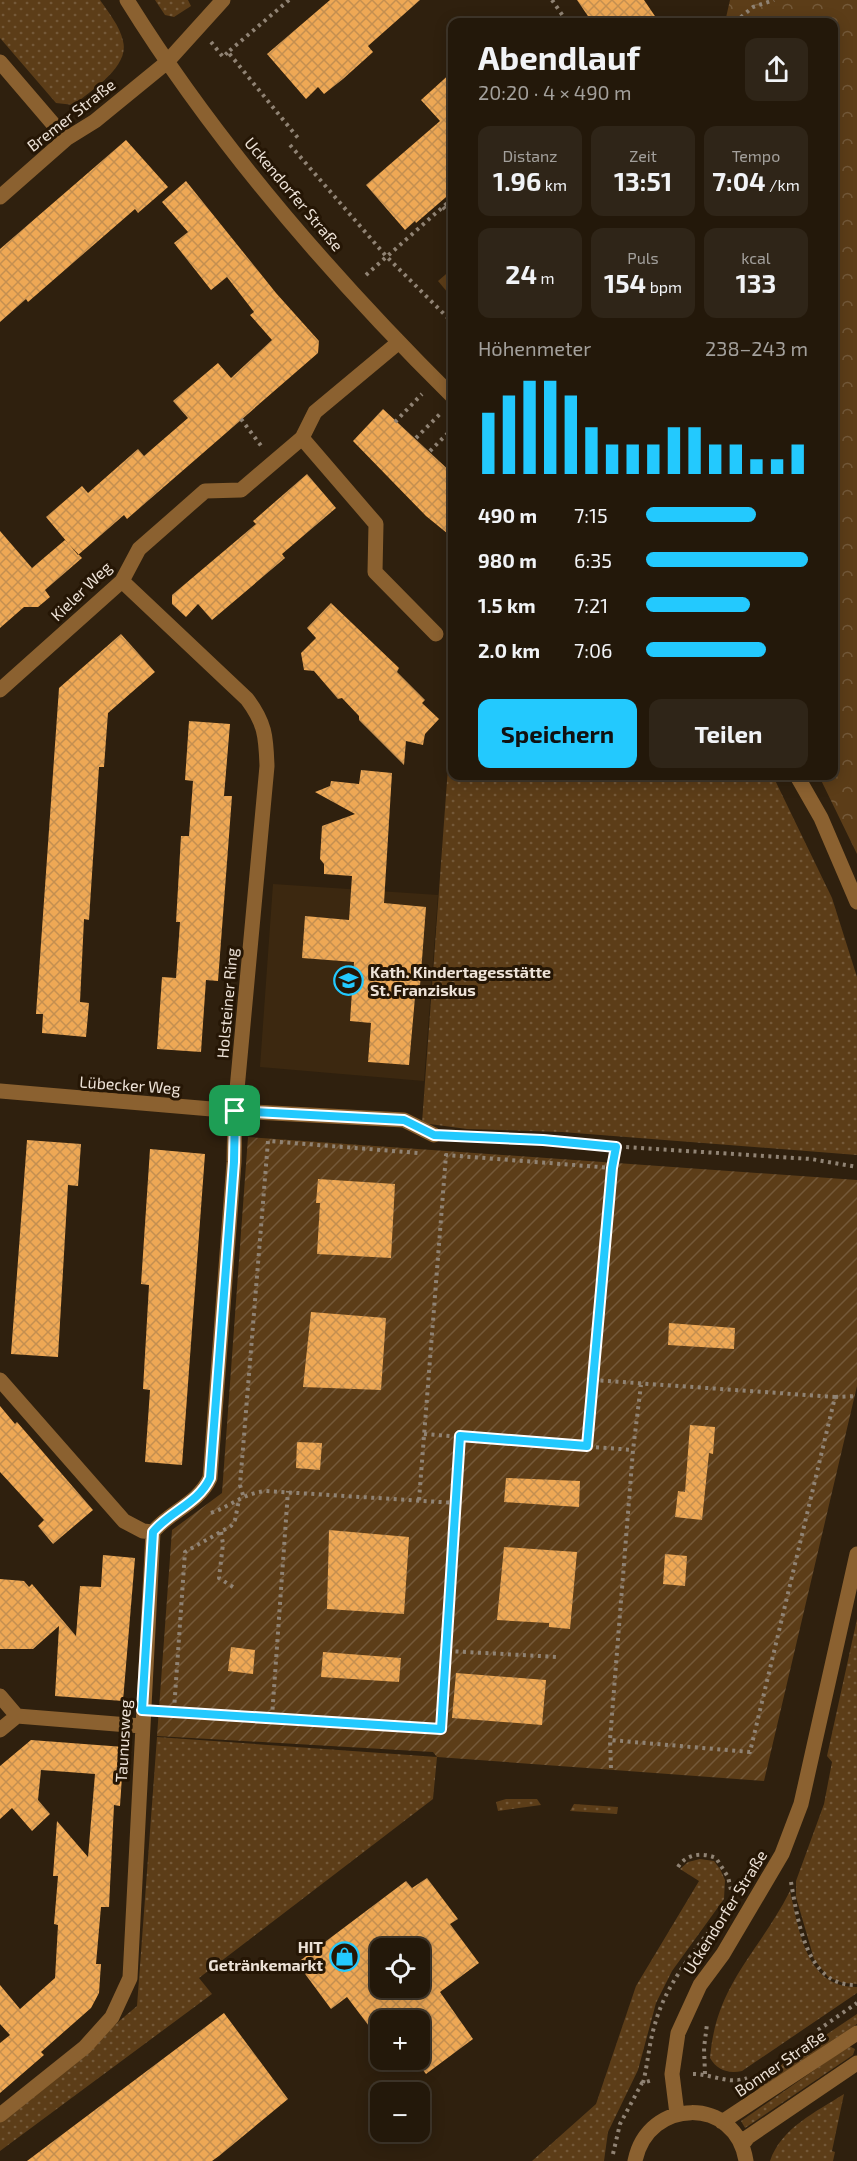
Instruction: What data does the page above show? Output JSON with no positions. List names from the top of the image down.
{
  "streets": {
    "street": [
      "Bremer Straße",
      "Uckendorfer Straße",
      "Kieler Weg",
      "Holsteiner Ring",
      "Lübecker Weg",
      "Taunusweg",
      "Bonner Straße"
    ]
  },
  "crossings": [
    ["Bremer Straße", "Uckendorfer Straße"],
    ["Uckendorfer Straße", "Kieler Weg"],
    ["Kieler Weg", "Holsteiner Ring"],
    ["Holsteiner Ring", "Lübecker Weg"],
    ["Holsteiner Ring", "Taunusweg"]
  ],
  "places": {
    "school or university": ["Kath. Kindertagesstätte St. Franziskus"],
    "shop": ["HIT Getränkemarkt"]
  },
  "page": {
    "heading": ["Abendlauf", "20:20 · 4 × 490 m"],
    "stats": [
      ["Distanz", "1.96 km"],
      ["Zeit", "13:51"],
      ["Tempo", "7:04 /km"],
      ["24 m"],
      ["Puls", "154 bpm"],
      ["kcal", "133"]
    ],
    "chart": ["Höhenmeter", "238–243 m"],
    "list": [
      {
        "name": "490 m",
        "note": "7:15"
      },
      {
        "name": "980 m",
        "note": "6:35"
      },
      {
        "name": "1.5 km",
        "note": "7:21"
      },
      {
        "name": "2.0 km",
        "note": "7:06"
      }
    ],
    "buttons": ["Speichern", "Teilen"],
    "map_buttons": ["+", "−"]
  }
}
